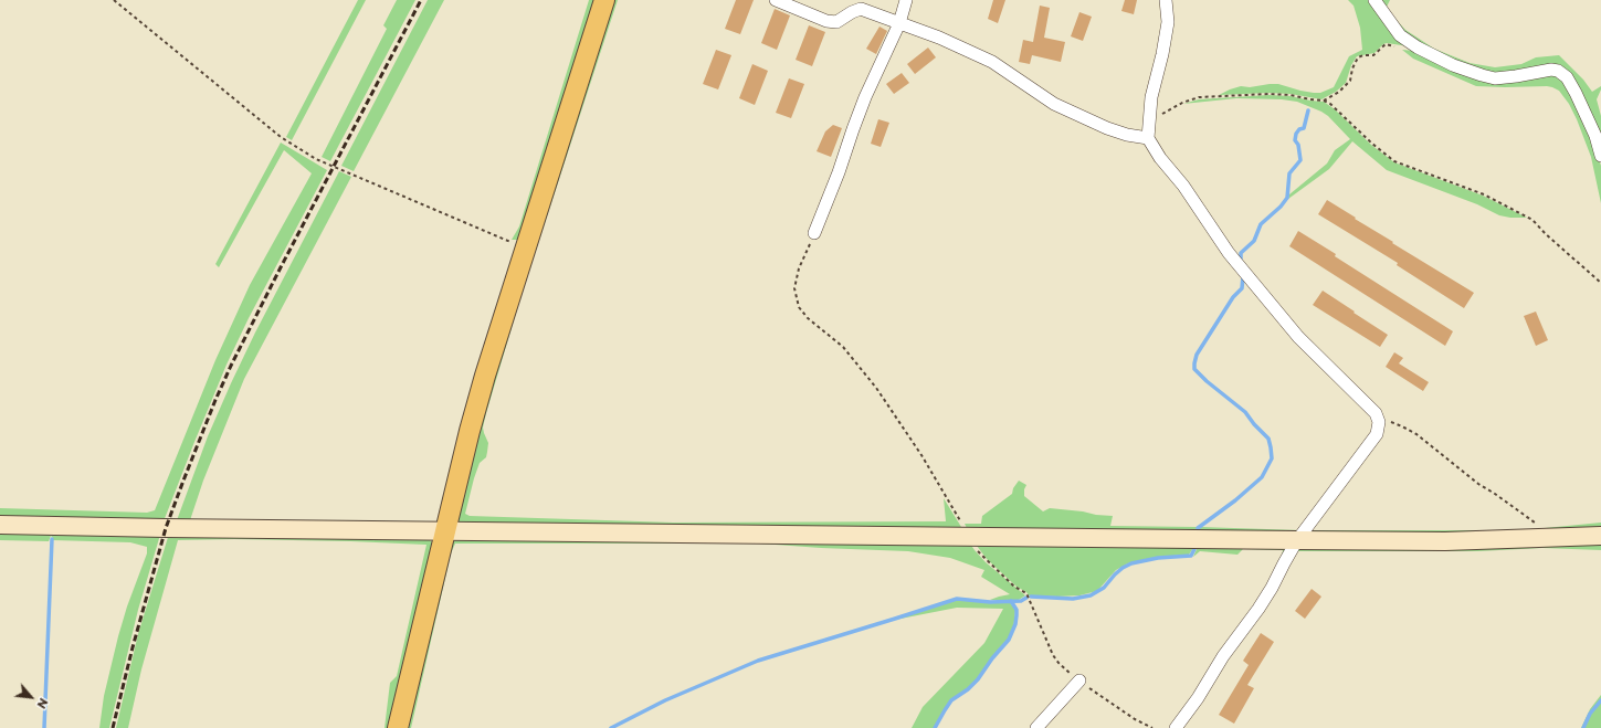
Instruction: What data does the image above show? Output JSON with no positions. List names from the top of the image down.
{
  "north": "bottom right"
}
